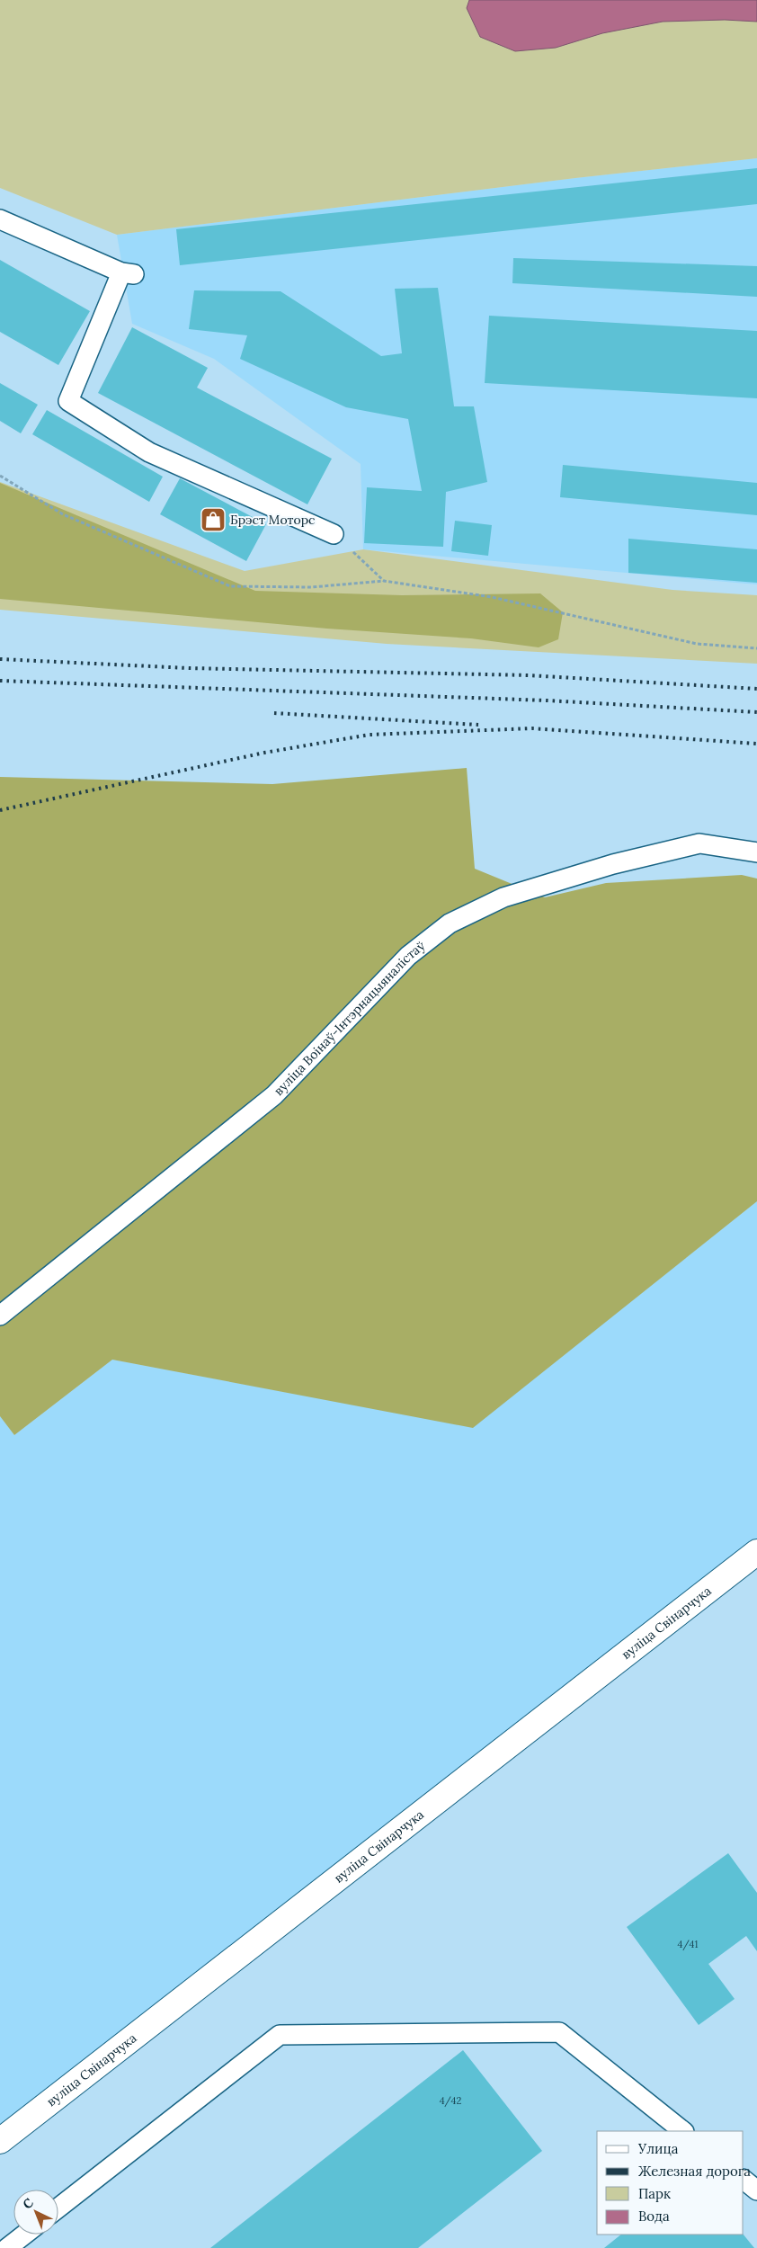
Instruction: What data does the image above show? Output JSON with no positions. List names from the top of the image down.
{
  "streets": {
    "street": ["вуліца Свінарчука"],
    "lane": ["вуліца Воінаў-Інтэрнацыяналістаў"]
  },
  "places": {
    "shop": ["Брэст Моторс"]
  },
  "house_numbers": ["4/41", "4/42"],
  "legend": [
    "Улица",
    "Железная дорога",
    "Парк",
    "Вода"
  ],
  "north": "top left"
}
